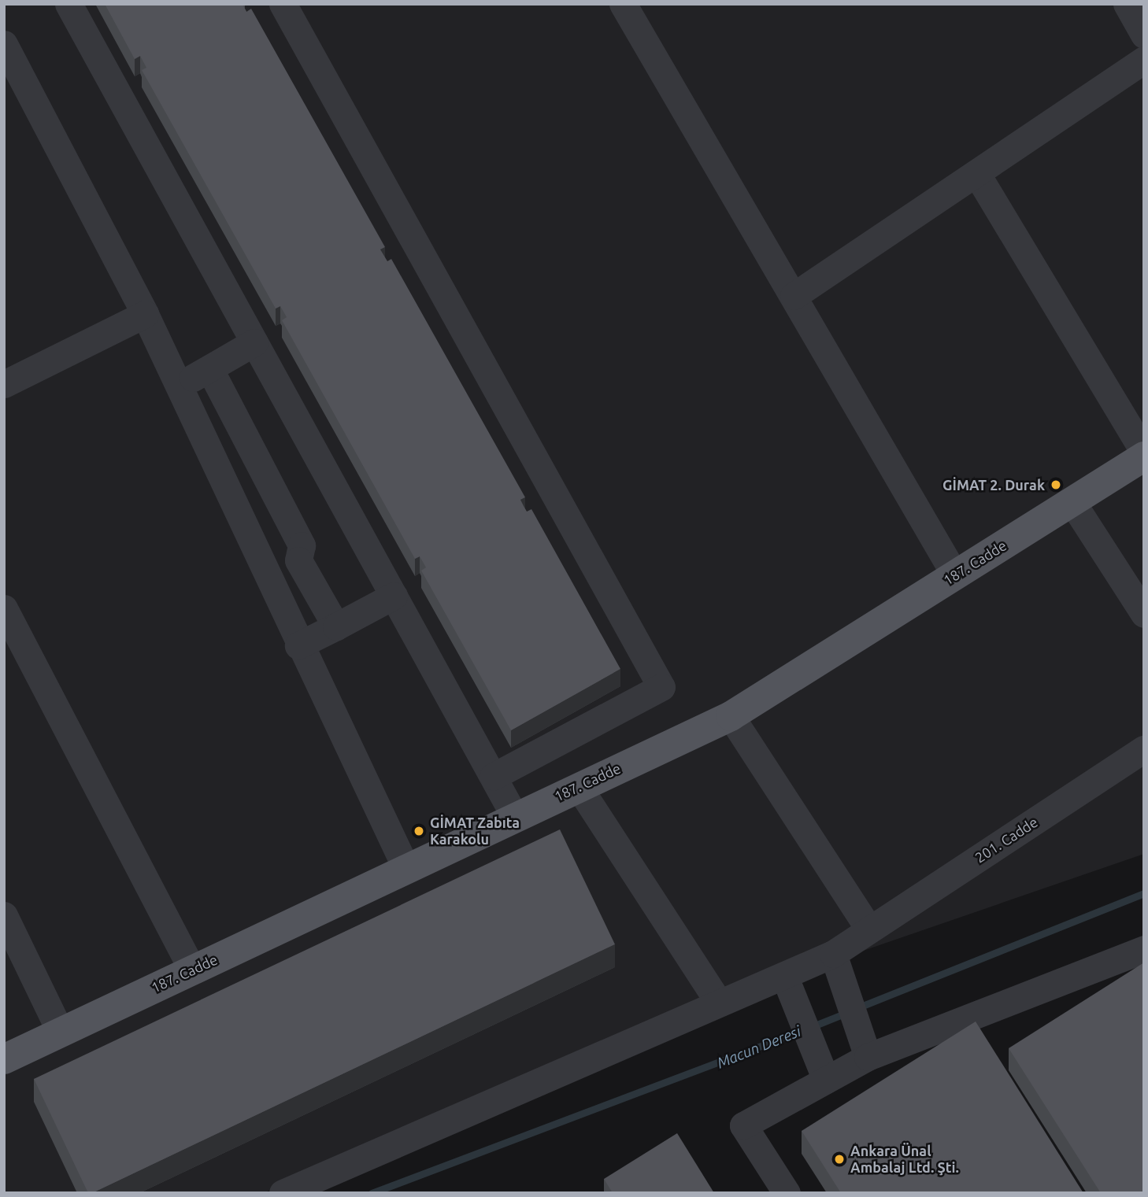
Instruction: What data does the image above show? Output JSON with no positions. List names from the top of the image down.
{
  "streets": {
    "main road": ["187. Cadde"],
    "street": ["201. Cadde"]
  },
  "water": ["Macun Deresi"],
  "places": ["GİMAT 2. Durak", "GİMAT Zabıta Karakolu", "Ankara Ünal Ambalaj Ltd. Şti."]
}
